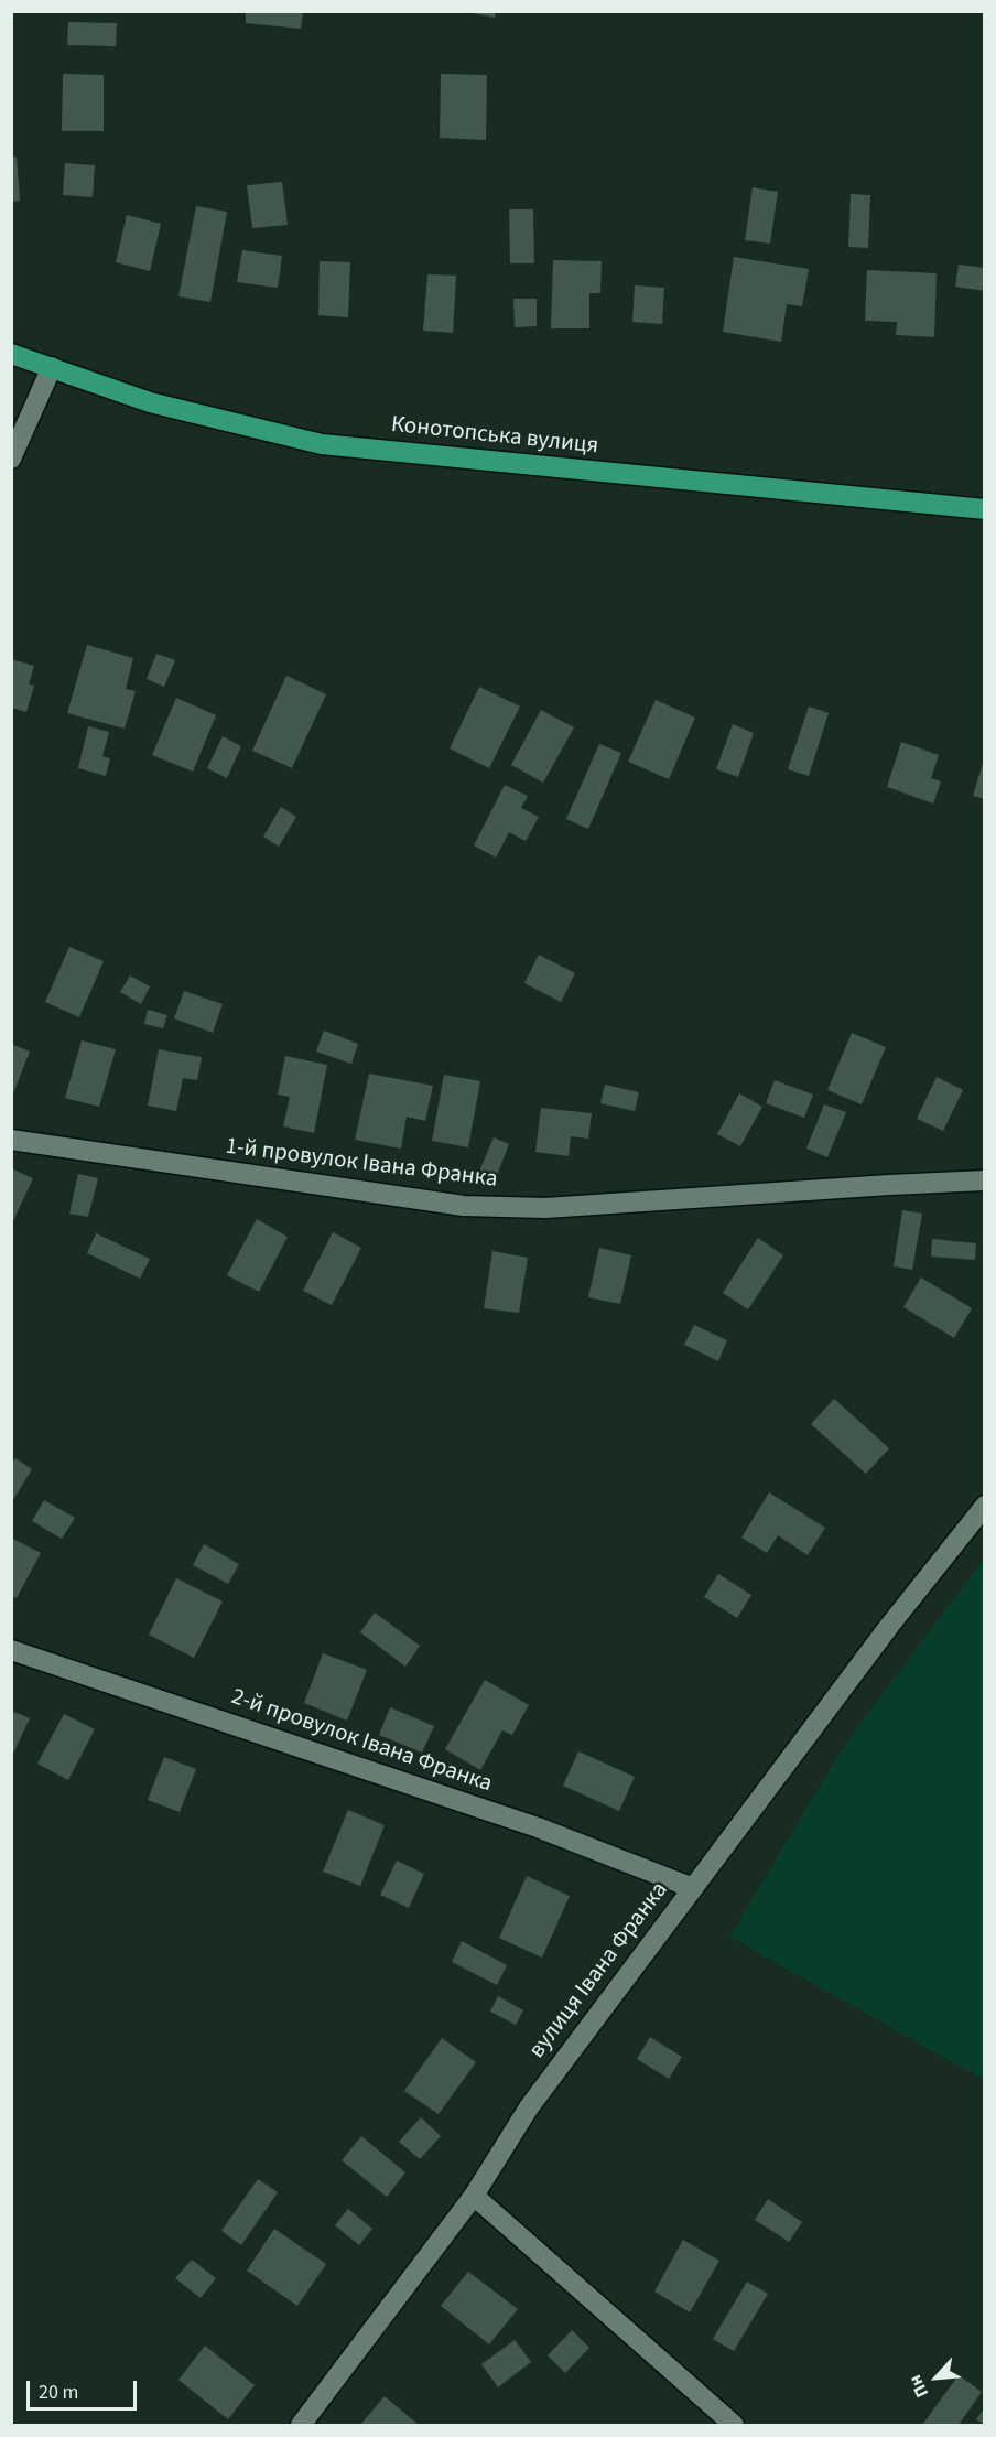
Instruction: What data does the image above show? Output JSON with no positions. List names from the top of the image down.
{
  "streets": {
    "main road": ["Конотопська вулиця"],
    "street": ["1-й провулок Івана Франка", "2-й провулок Івана Франка", "вулиця Івана Франка"]
  },
  "crossings": [
    ["2-й провулок Івана Франка", "вулиця Івана Франка"]
  ],
  "scale_bar": "20 m",
  "north": "bottom left"
}
